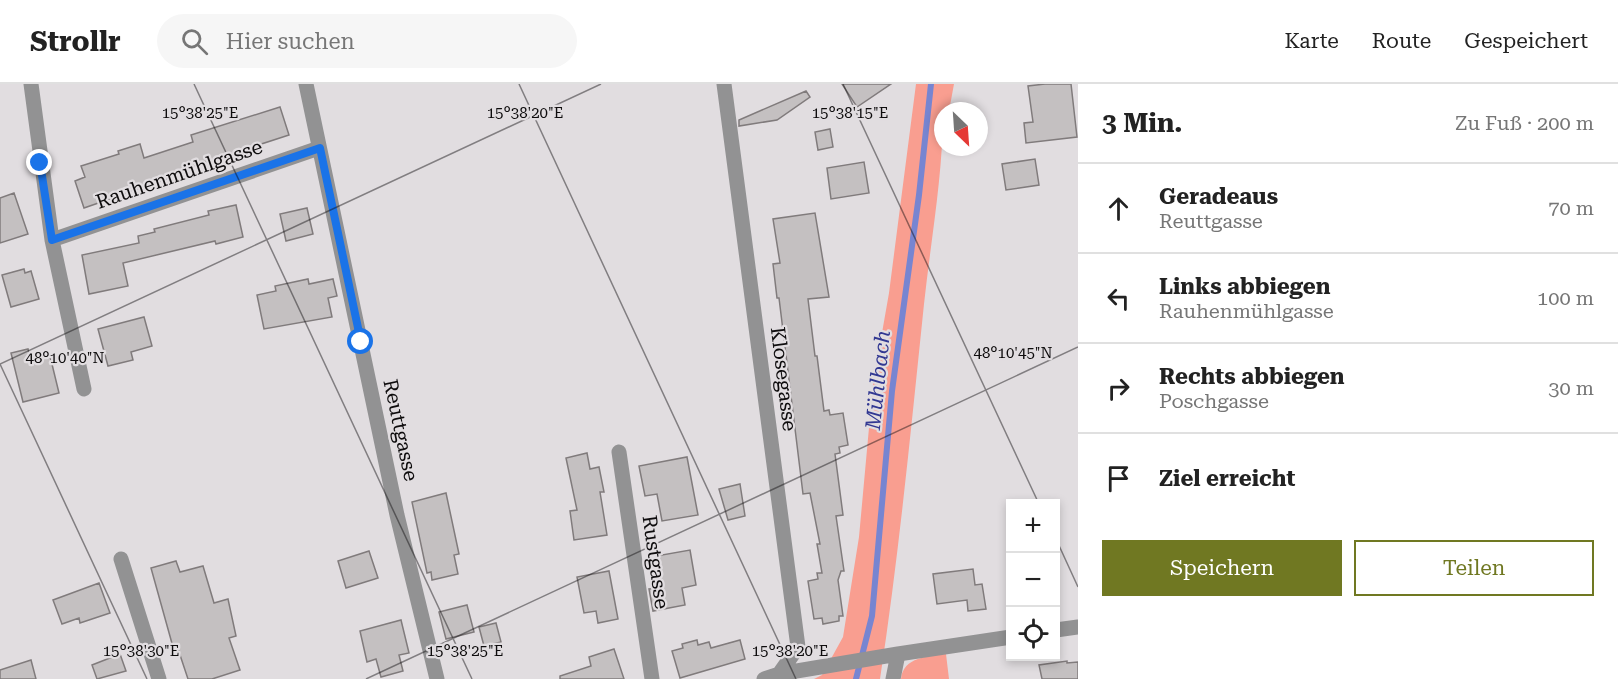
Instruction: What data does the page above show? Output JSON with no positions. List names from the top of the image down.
{
  "streets": {
    "street": [
      "Rauhenmühlgasse",
      "Klosegasse",
      "Reuttgasse",
      "Rustgasse"
    ]
  },
  "crossings": [
    ["Rauhenmühlgasse", "Reuttgasse"]
  ],
  "water": ["Mühlbach"],
  "north": "bottom right",
  "page": {
    "header": "Strollr",
    "search": "Hier suchen",
    "nav": ["Karte", "Route", "Gespeichert"],
    "heading": ["3 Min.", "Zu Fuß · 200 m"],
    "list": [
      ["Geradeaus", "Reuttgasse", "70 m"],
      ["Links abbiegen", "Rauhenmühlgasse", "100 m"],
      ["Rechts abbiegen", "Poschgasse", "30 m"],
      "Ziel erreicht"
    ],
    "map_buttons": ["+", "−"],
    "buttons": ["Speichern", "Teilen"]
  },
  "coordinates": [
    "15°38'25\"E",
    "15°38'20\"E",
    "15°38'15\"E",
    "48°10'45\"N",
    "48°10'40\"N",
    "15°38'30\"E"
  ]
}
